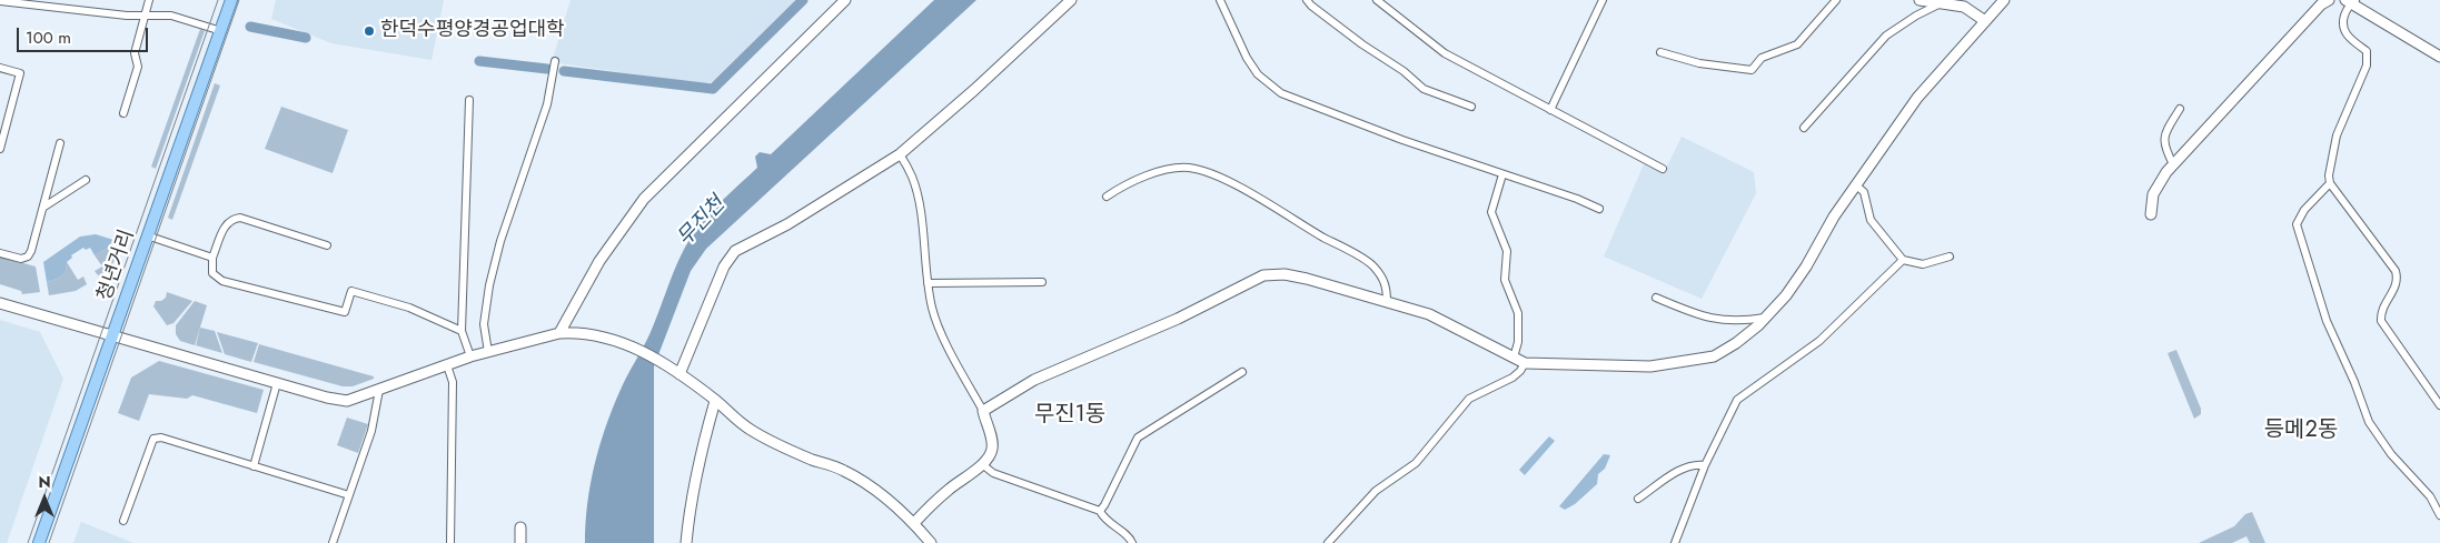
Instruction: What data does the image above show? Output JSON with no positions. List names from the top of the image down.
{
  "streets": {
    "main road": ["청년거리"]
  },
  "districts": ["무진1동", "등메2동"],
  "water": ["무진천"],
  "places": ["한덕수평양경공업대학"],
  "scale_bar": "100 m",
  "north": "top"
}
